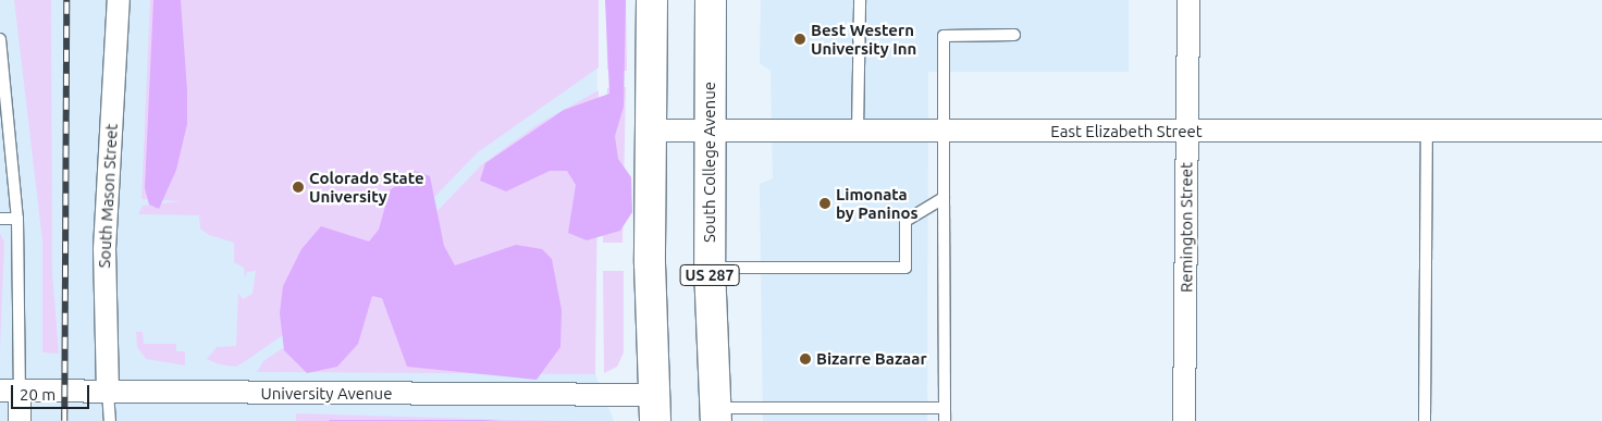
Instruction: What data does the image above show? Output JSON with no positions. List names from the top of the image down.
{
  "streets": {
    "highway": ["South College Avenue", "US 287"],
    "street": [
      "East Elizabeth Street",
      "South Mason Street",
      "Remington Street",
      "University Avenue"
    ]
  },
  "crossings": [
    ["East Elizabeth Street", "South College Avenue"],
    ["East Elizabeth Street", "Remington Street"],
    ["South Mason Street", "University Avenue"]
  ],
  "places": [
    "Best Western University Inn",
    "Colorado State University",
    "Limonata by Paninos",
    "Bizarre Bazaar"
  ],
  "scale_bar": "20 m"
}
